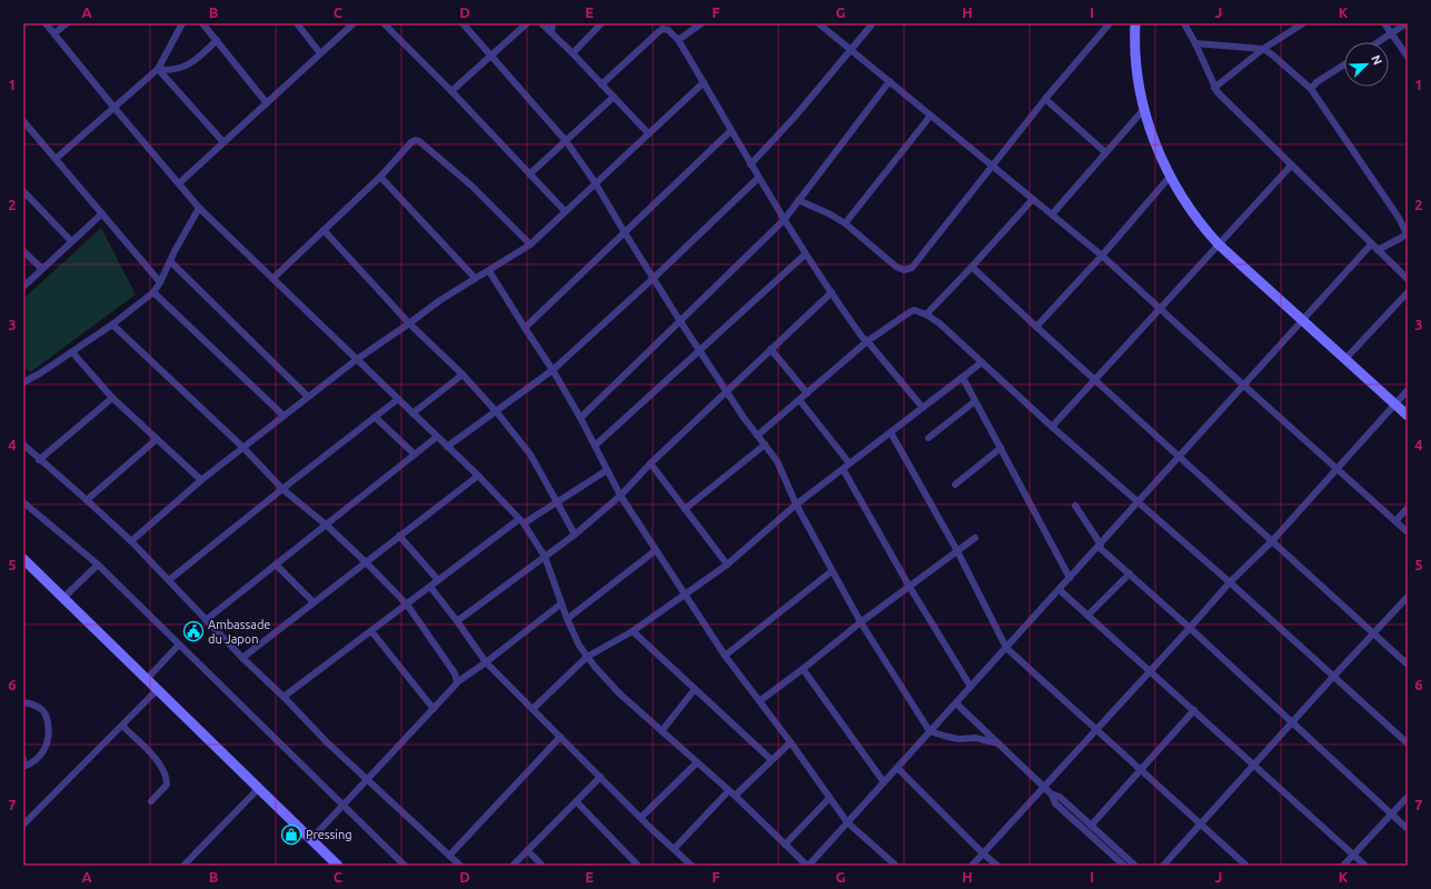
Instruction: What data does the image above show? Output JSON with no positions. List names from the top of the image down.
{
  "places": {
    "public building": ["Ambassade du Japon"],
    "shop": ["Pressing"]
  },
  "north": "top right",
  "grid": {
    "columns": [
      "A",
      "B",
      "C",
      "D",
      "E",
      "F",
      "G",
      "H",
      "I",
      "J",
      "K"
    ],
    "rows": [
      "1",
      "2",
      "3",
      "4",
      "5",
      "6",
      "7"
    ]
  }
}
